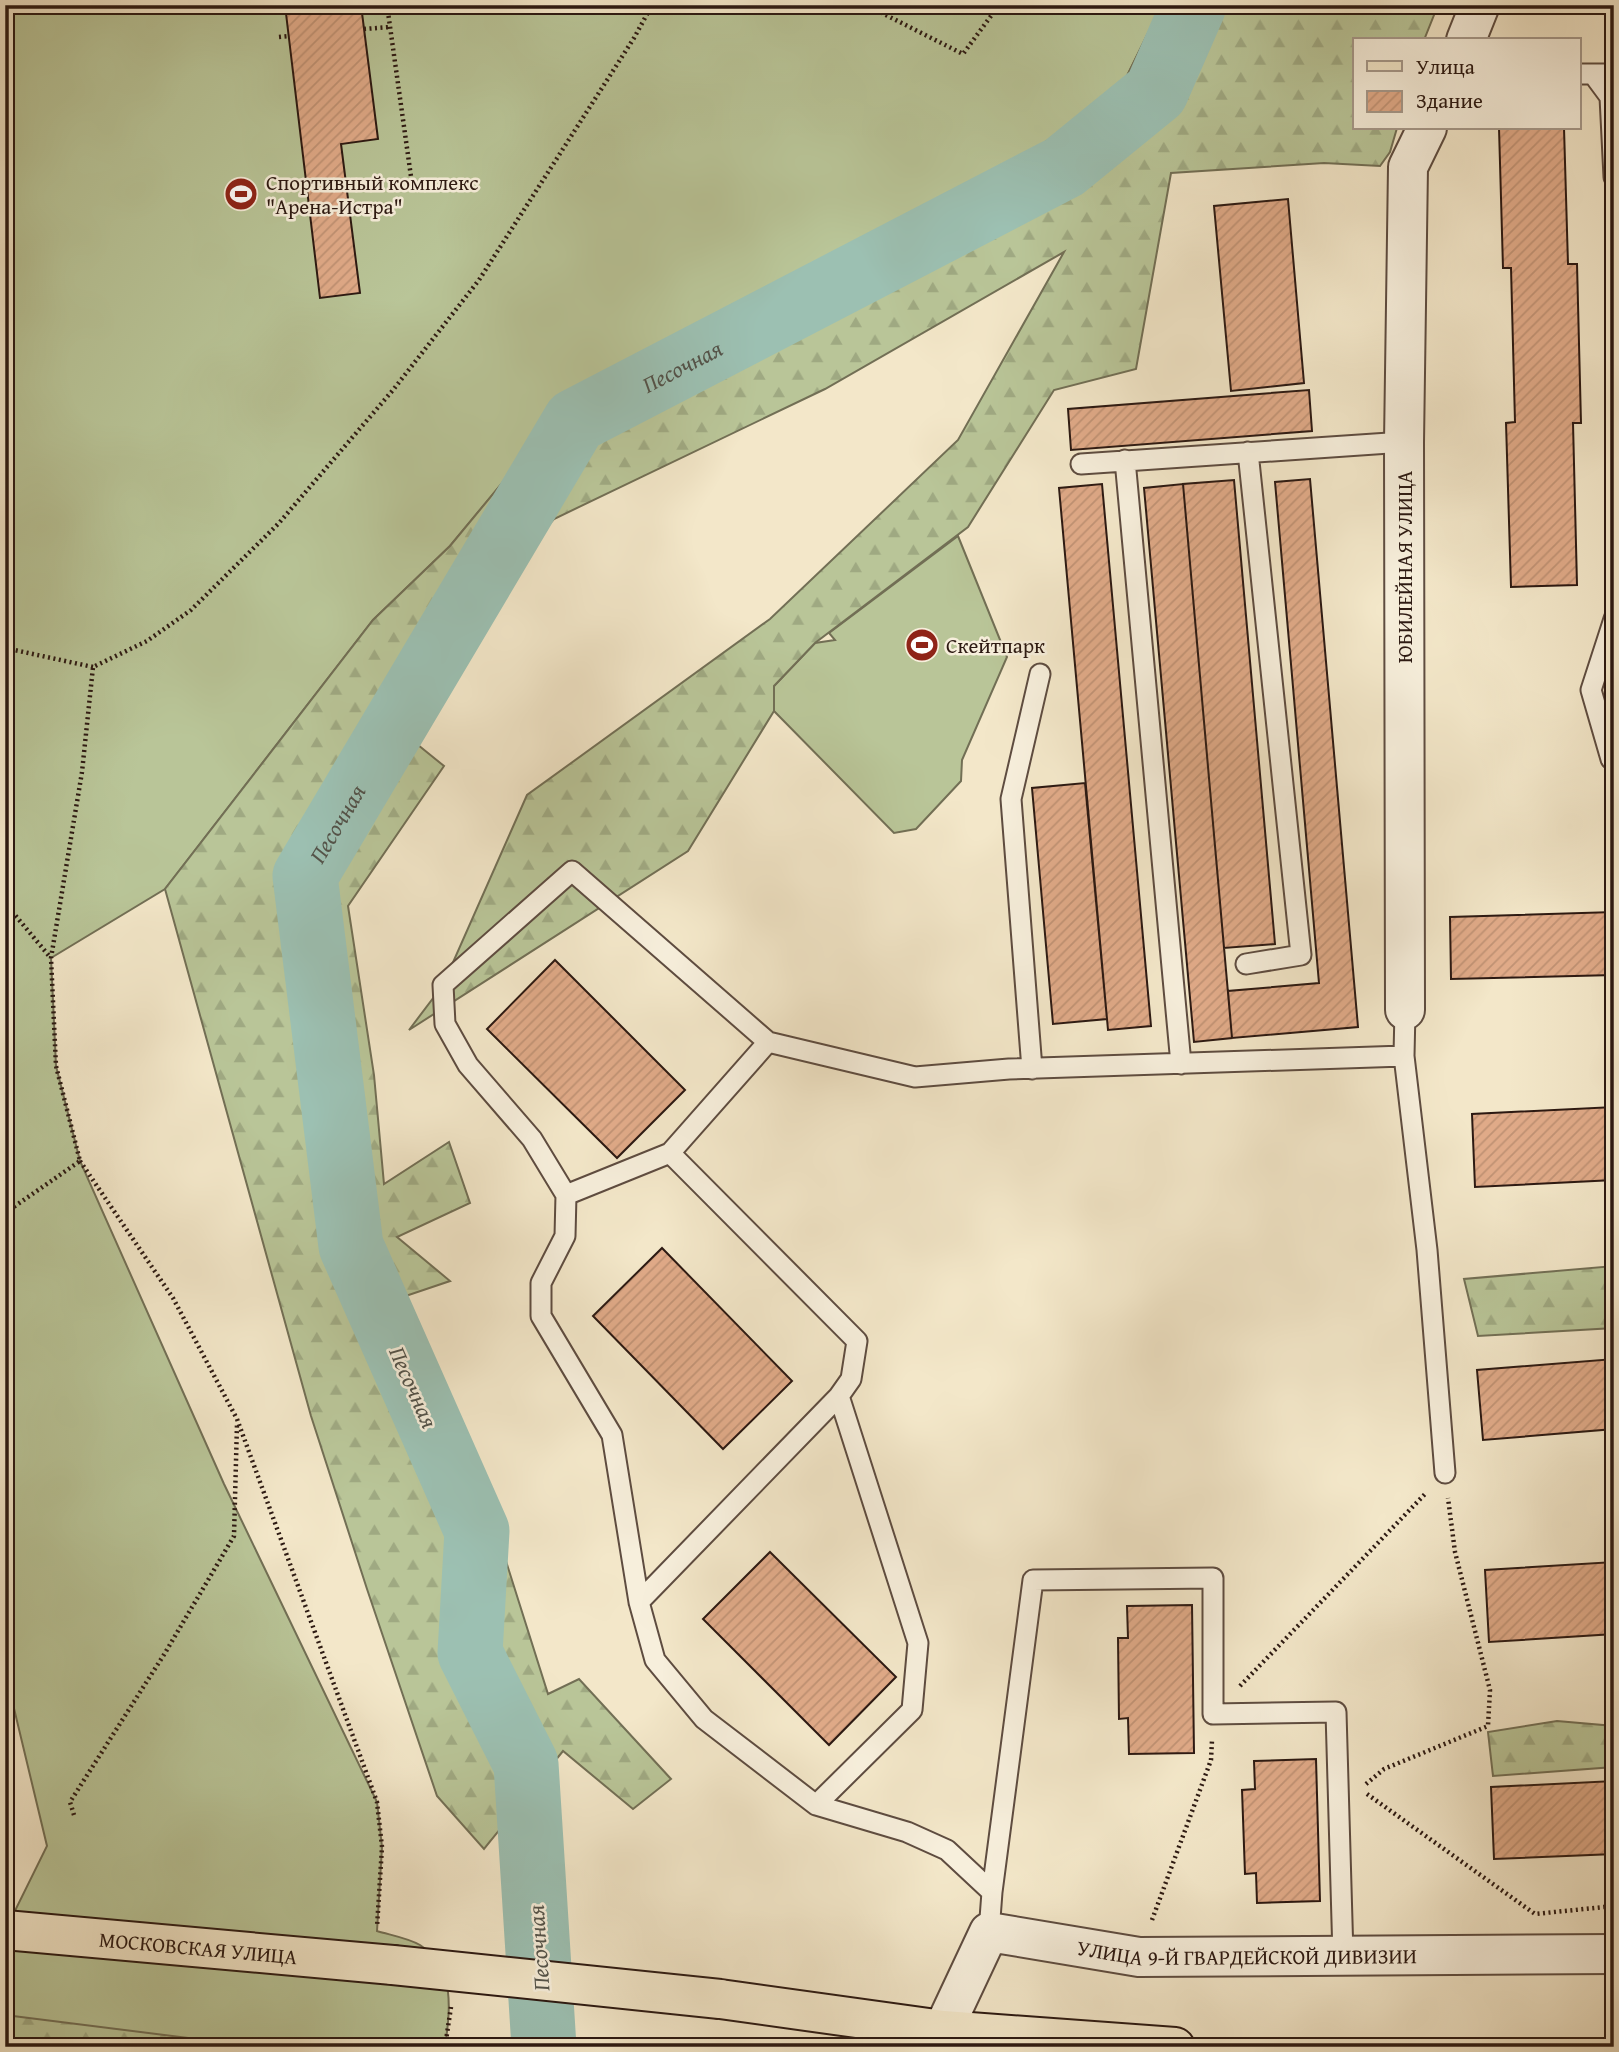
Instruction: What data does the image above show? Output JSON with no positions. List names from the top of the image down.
{
  "streets": {
    "main road": ["МОСКОВСКАЯ УЛИЦА"],
    "street": ["ЮБИЛЕЙНАЯ УЛИЦА", "УЛИЦА 9-Й ГВАРДЕЙСКОЙ ДИВИЗИИ"]
  },
  "water": ["Песочная"],
  "places": {
    "sports": ["Спортивный комплекс \"Арена-Истра\"", "Скейтпарк"]
  },
  "legend": ["Улица", "Здание"]
}
